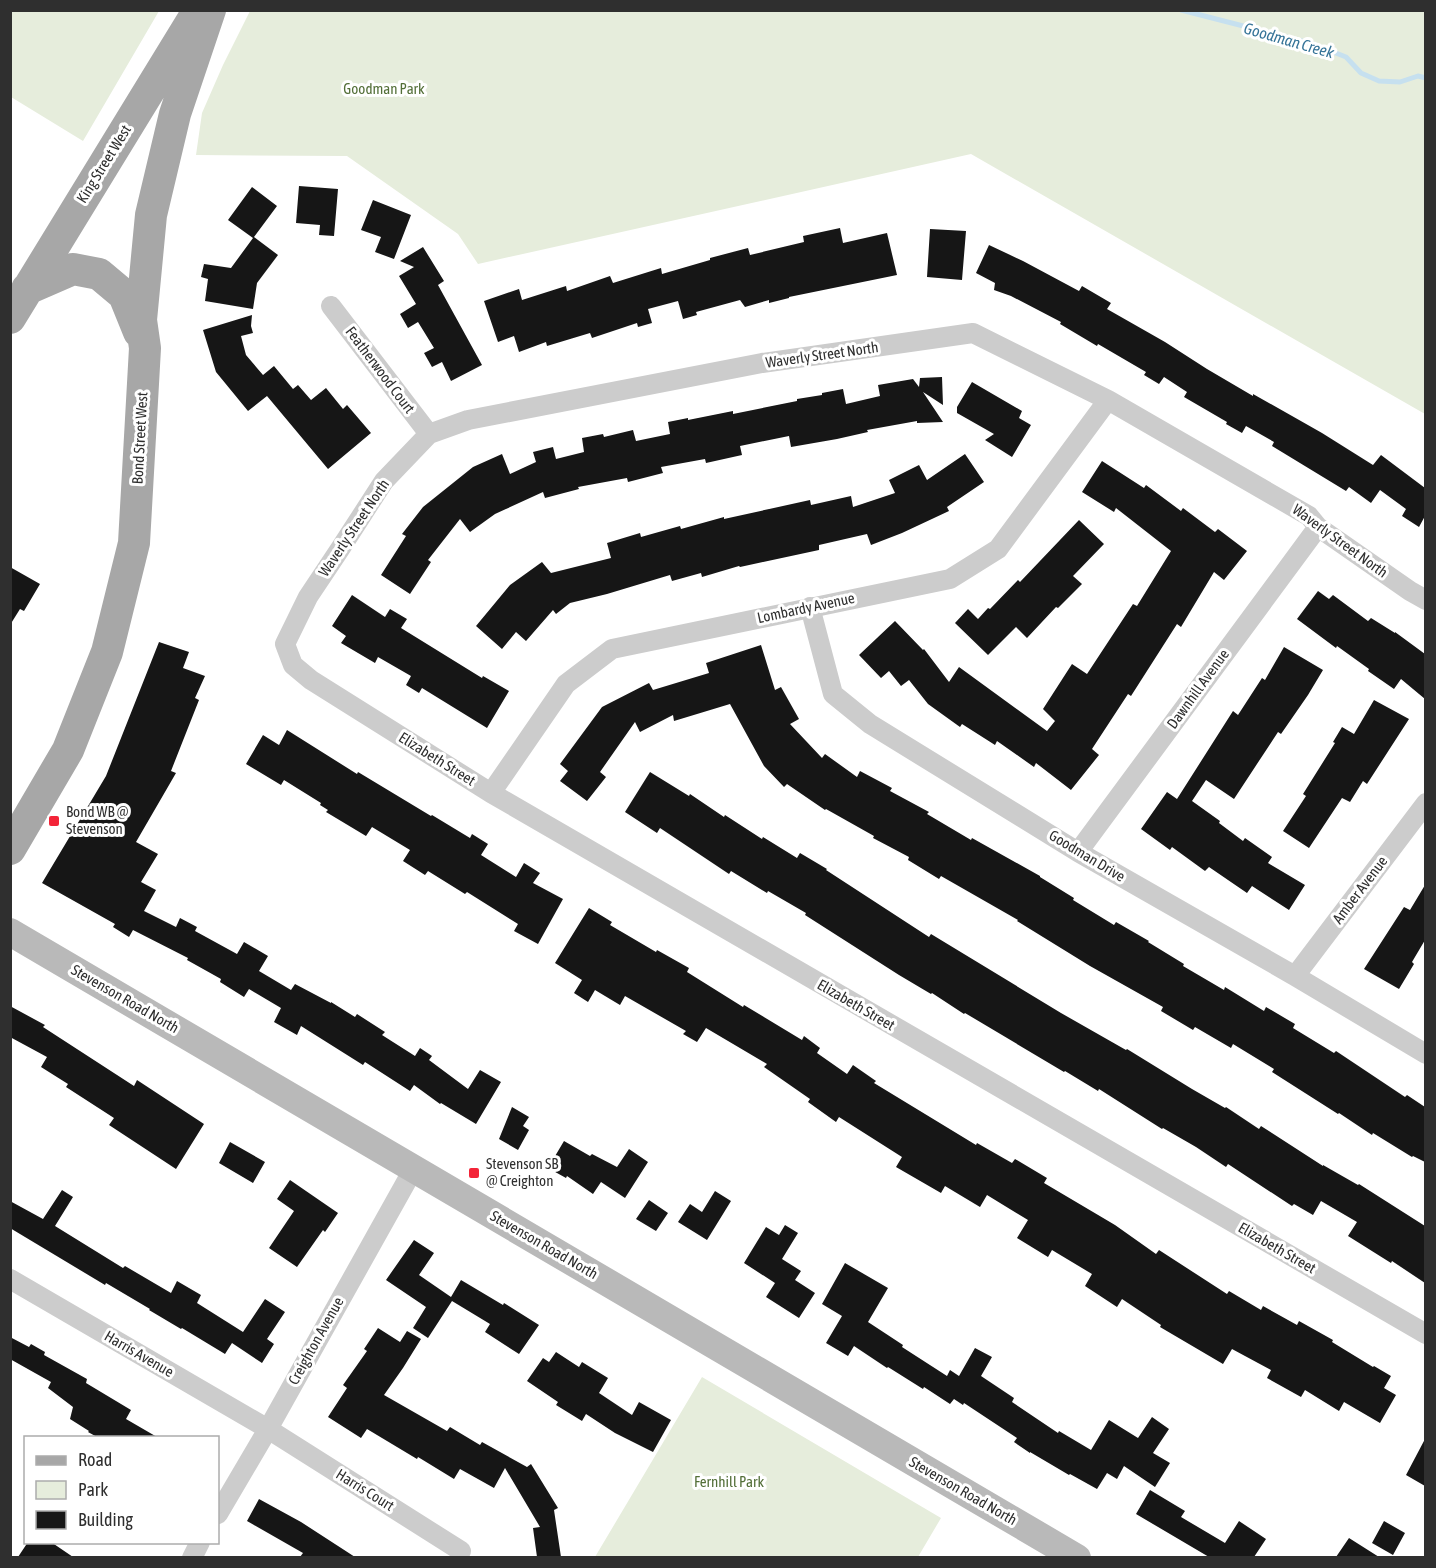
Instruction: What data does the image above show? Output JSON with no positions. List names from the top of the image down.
{
  "streets": {
    "main road": ["King Street West", "Bond Street West", "Stevenson Road North"],
    "street": [
      "Waverly Street North",
      "Featherwood Court",
      "Lombardy Avenue",
      "Dawnhill Avenue",
      "Elizabeth Street",
      "Goodman Drive",
      "Amber Avenue",
      "Creighton Avenue",
      "Harris Avenue",
      "Harris Court"
    ]
  },
  "crossings": [
    ["Waverly Street North", "Featherwood Court"],
    ["Waverly Street North", "Lombardy Avenue"],
    ["Waverly Street North", "Dawnhill Avenue"],
    ["Waverly Street North", "Elizabeth Street"],
    ["Lombardy Avenue", "Elizabeth Street"],
    ["Lombardy Avenue", "Goodman Drive"],
    ["Dawnhill Avenue", "Goodman Drive"],
    ["Goodman Drive", "Amber Avenue"],
    ["Stevenson Road North", "Creighton Avenue"],
    ["Creighton Avenue", "Harris Avenue"],
    ["Creighton Avenue", "Harris Court"],
    ["Harris Avenue", "Harris Court"]
  ],
  "water": ["Goodman Creek"],
  "parks": ["Goodman Park", "Fernhill Park"],
  "places": {
    "transit": ["Bond WB @ Stevenson", "Stevenson SB @ Creighton"]
  },
  "legend": ["Road", "Park", "Building"]
}
